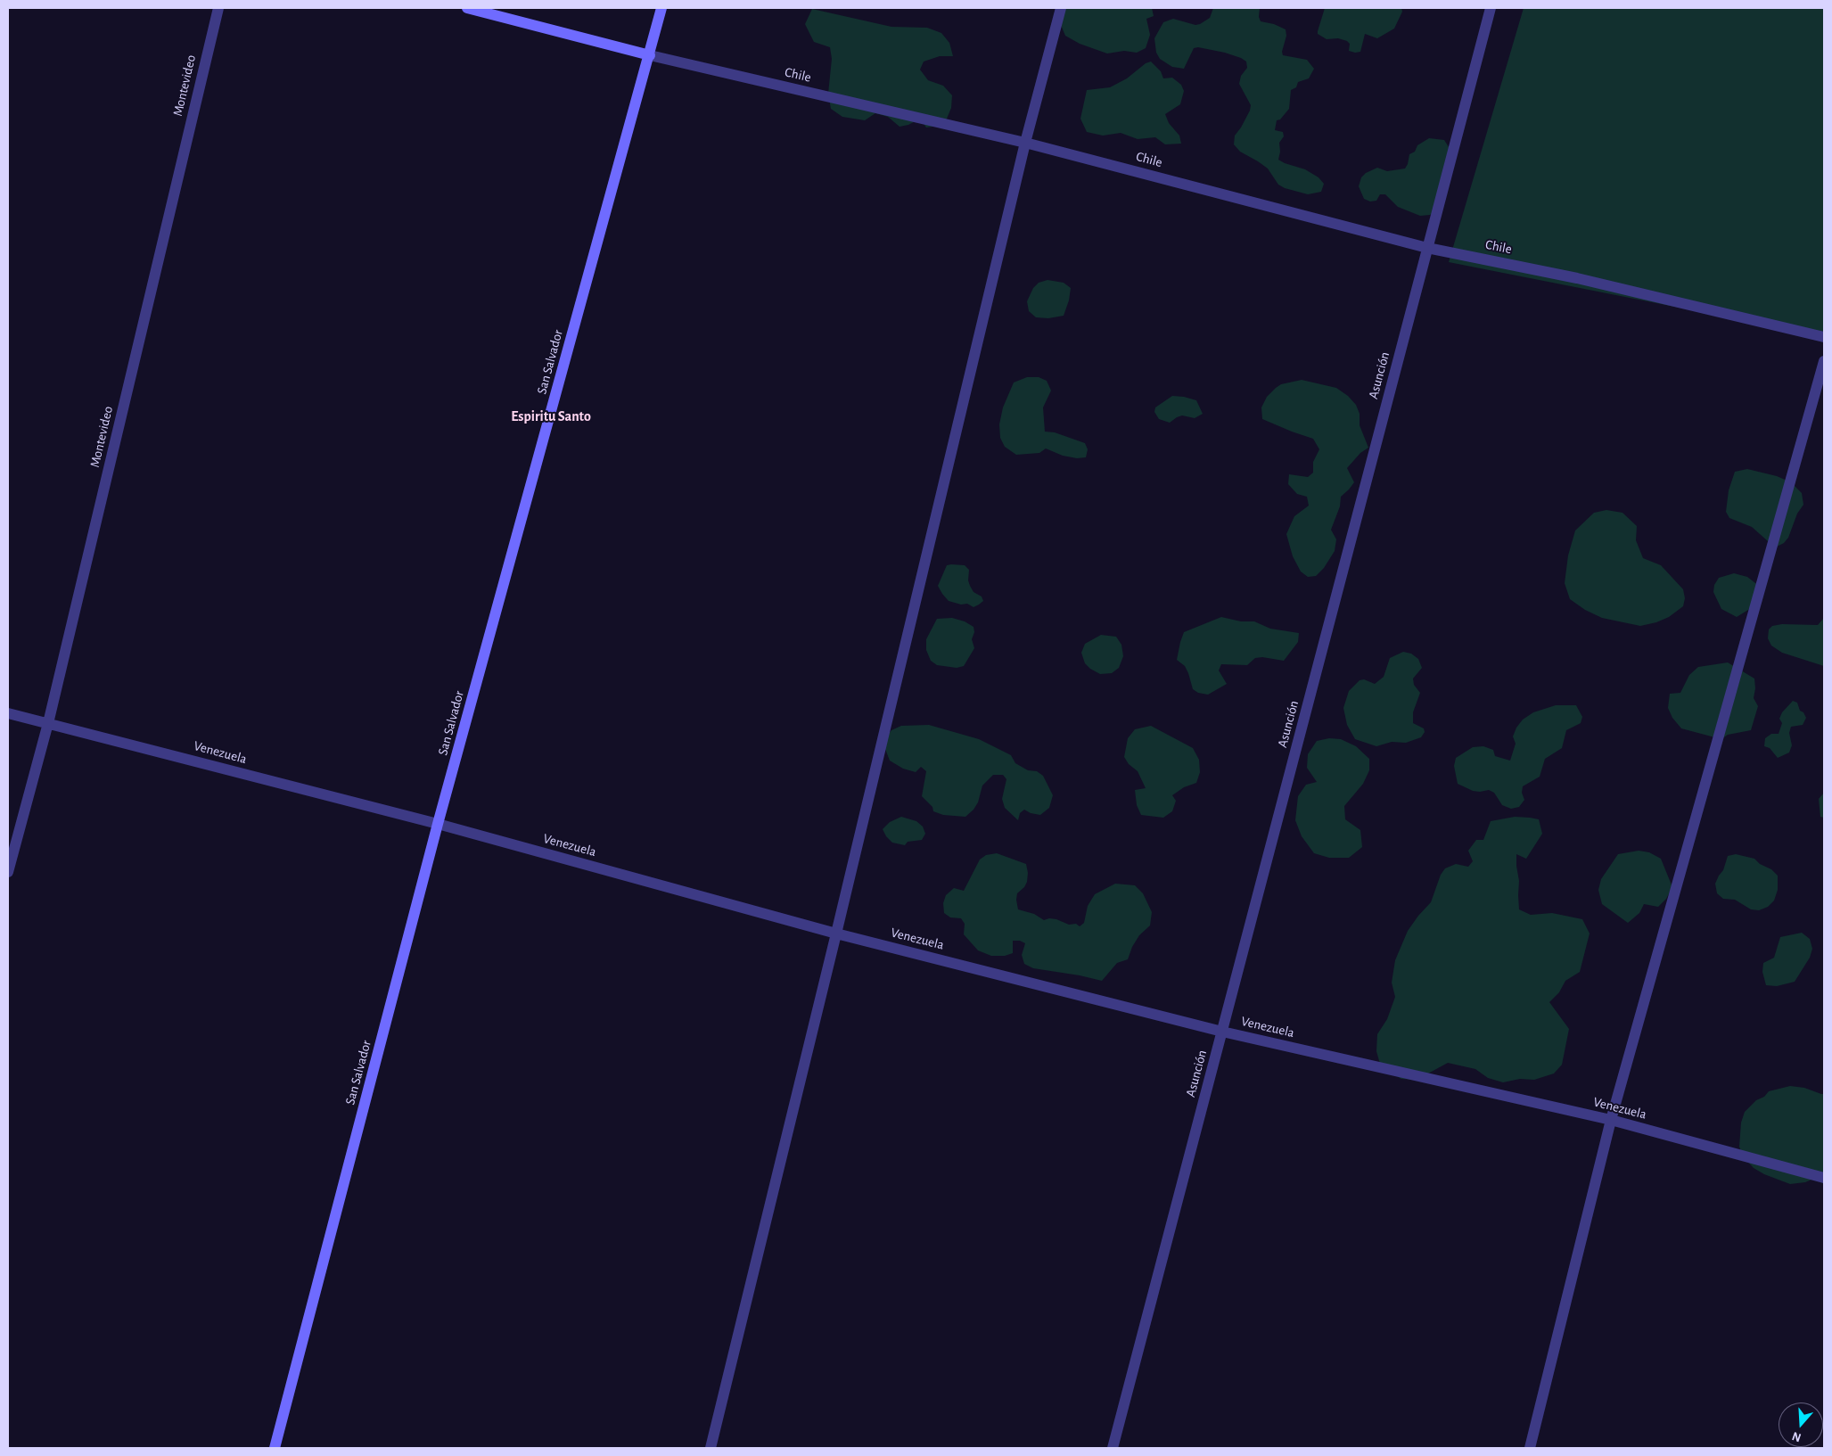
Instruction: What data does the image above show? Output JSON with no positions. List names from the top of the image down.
{
  "streets": {
    "street": [
      "Chile",
      "Montevideo",
      "San Salvador",
      "Asunción",
      "Venezuela"
    ]
  },
  "crossings": [
    ["Chile", "San Salvador"],
    ["Chile", "Asunción"],
    ["Montevideo", "Venezuela"],
    ["San Salvador", "Venezuela"],
    ["Asunción", "Venezuela"]
  ],
  "districts": ["Espiritu Santo"],
  "north": "bottom"
}
